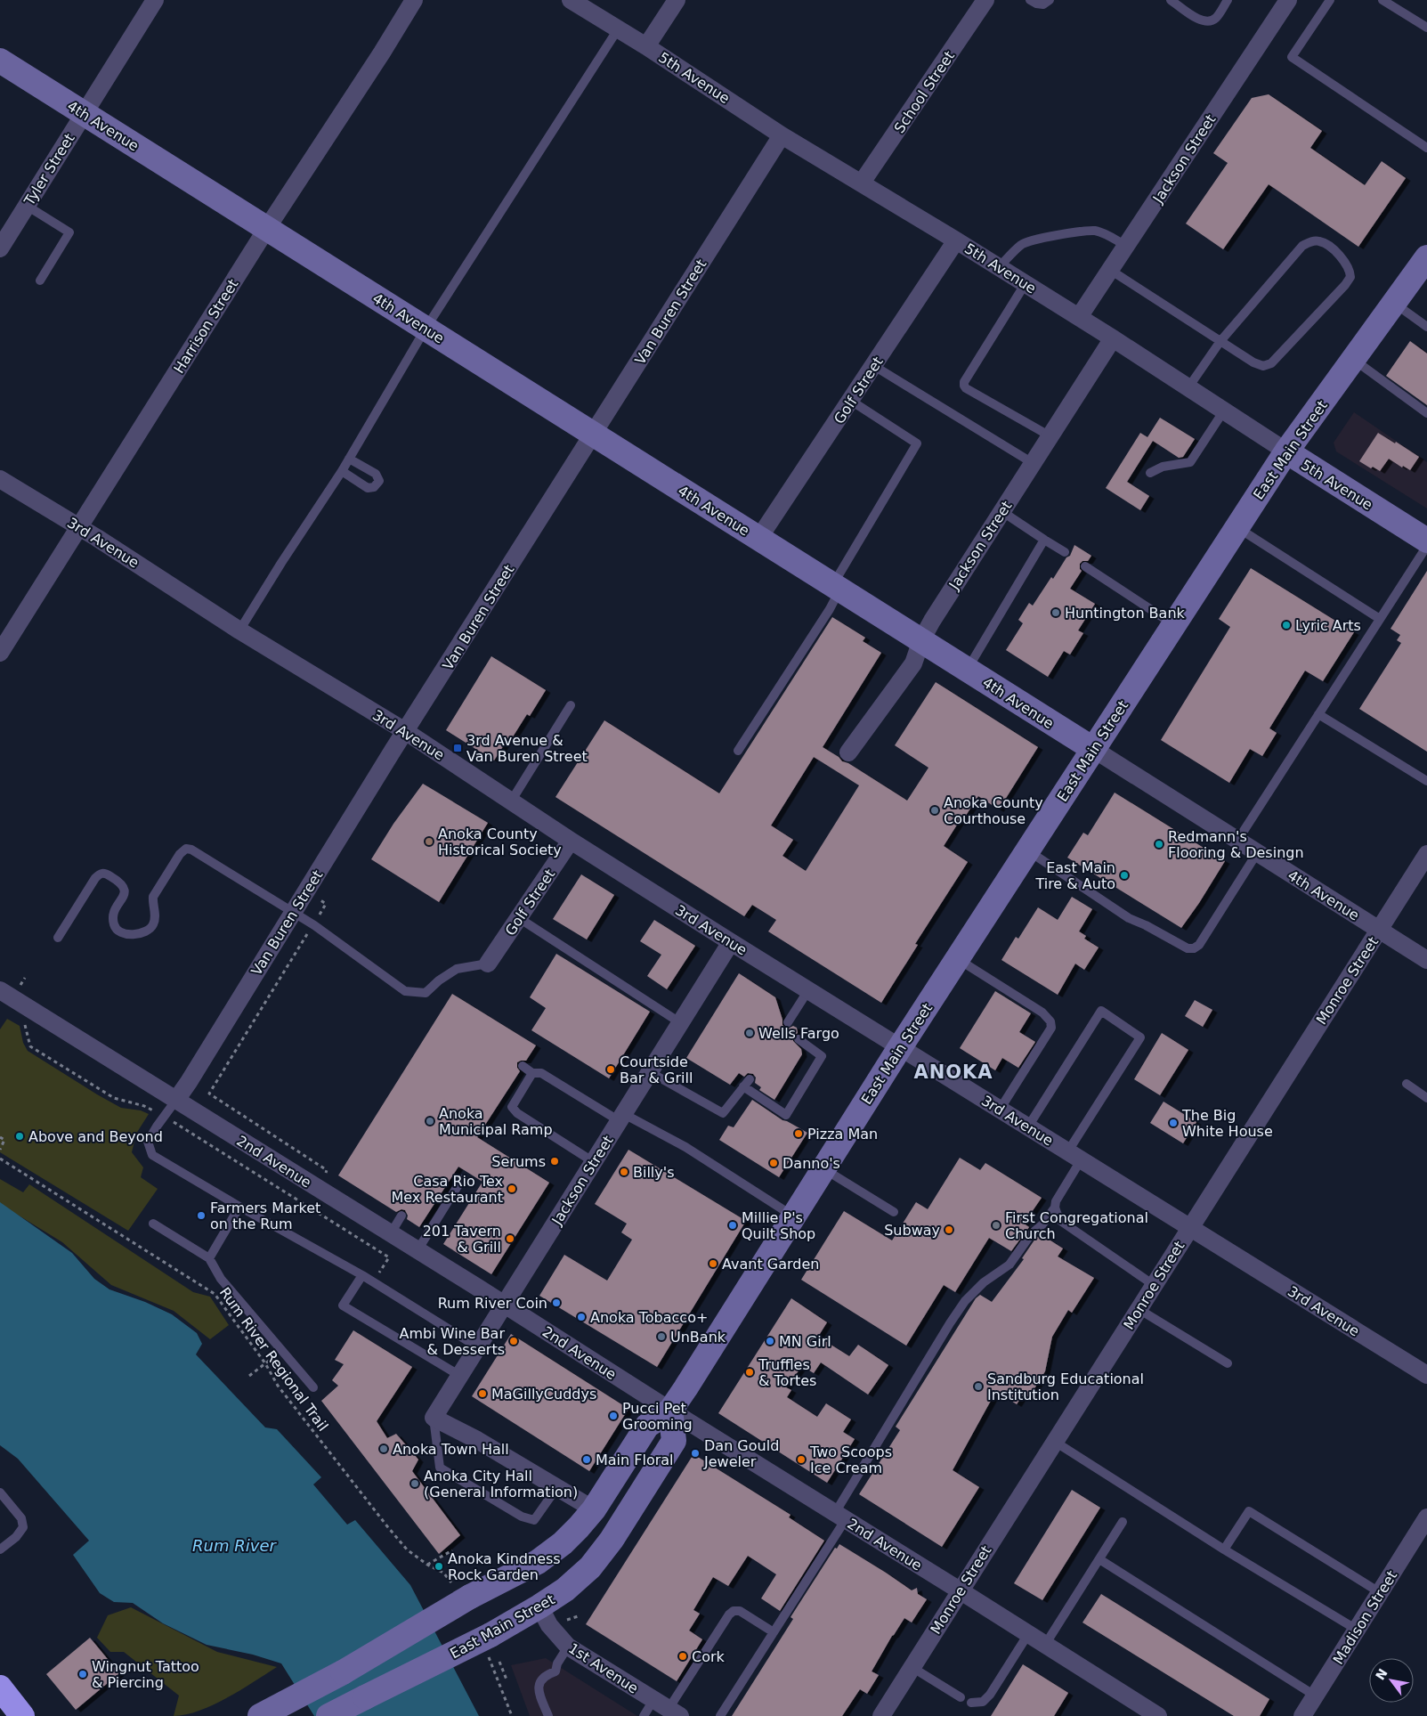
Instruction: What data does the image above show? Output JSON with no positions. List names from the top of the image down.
{
  "streets": {
    "main road": ["5th Avenue", "4th Avenue", "East Main Street"],
    "street": [
      "School Street",
      "Jackson Street",
      "Tyler Street",
      "Van Buren Street",
      "Harrison Street",
      "Golf Street",
      "3rd Avenue",
      "Monroe Street",
      "2nd Avenue",
      "Madison Street",
      "1st Avenue"
    ],
    "path": ["Rum River Regional Trail"]
  },
  "crossings": [
    ["5th Avenue", "School Street"],
    ["5th Avenue", "Jackson Street"],
    ["5th Avenue", "Van Buren Street"],
    ["5th Avenue", "Golf Street"],
    ["5th Avenue", "East Main Street"],
    ["4th Avenue", "Jackson Street"],
    ["4th Avenue", "Tyler Street"],
    ["4th Avenue", "Van Buren Street"],
    ["4th Avenue", "Harrison Street"],
    ["4th Avenue", "Golf Street"],
    ["4th Avenue", "East Main Street"],
    ["4th Avenue", "Monroe Street"],
    ["Jackson Street", "3rd Avenue"],
    ["Jackson Street", "2nd Avenue"],
    ["Van Buren Street", "3rd Avenue"],
    ["Van Buren Street", "2nd Avenue"],
    ["Harrison Street", "3rd Avenue"],
    ["Golf Street", "3rd Avenue"],
    ["East Main Street", "3rd Avenue"],
    ["East Main Street", "2nd Avenue"],
    ["East Main Street", "1st Avenue"],
    ["3rd Avenue", "Monroe Street"],
    ["Monroe Street", "2nd Avenue"]
  ],
  "districts": ["ANOKA"],
  "water": ["Rum River"],
  "places": {
    "other": [
      "Huntington Bank",
      "Lyric Arts",
      "Anoka County Courthouse",
      "Anoka County Historical Society",
      "Redmann's Flooring & Desingn",
      "East Main Tire & Auto",
      "Wells Fargo",
      "Courtside Bar & Grill",
      "Anoka Municipal Ramp",
      "The Big White House",
      "Pizza Man",
      "Above and Beyond",
      "Serums",
      "Danno's",
      "Billy's",
      "Casa Rio Tex Mex Restaurant",
      "Farmers Market on the Rum",
      "Millie P's Quilt Shop",
      "First Congregational Church",
      "Subway",
      "201 Tavern & Grill",
      "Avant Garden",
      "Rum River Coin",
      "Anoka Tobacco+",
      "UnBank",
      "Ambi Wine Bar & Desserts",
      "MN Girl",
      "Truffles & Tortes",
      "Sandburg Educational Institution",
      "MaGillyCuddys",
      "Pucci Pet Grooming",
      "Anoka Town Hall",
      "Dan Gould Jeweler",
      "Main Floral",
      "Two Scoops Ice Cream",
      "Anoka City Hall (General Information)",
      "Anoka Kindness Rock Garden",
      "Cork",
      "Wingnut Tattoo & Piercing"
    ],
    "transit": ["3rd Avenue & Van Buren Street"]
  },
  "north": "top left"
}
